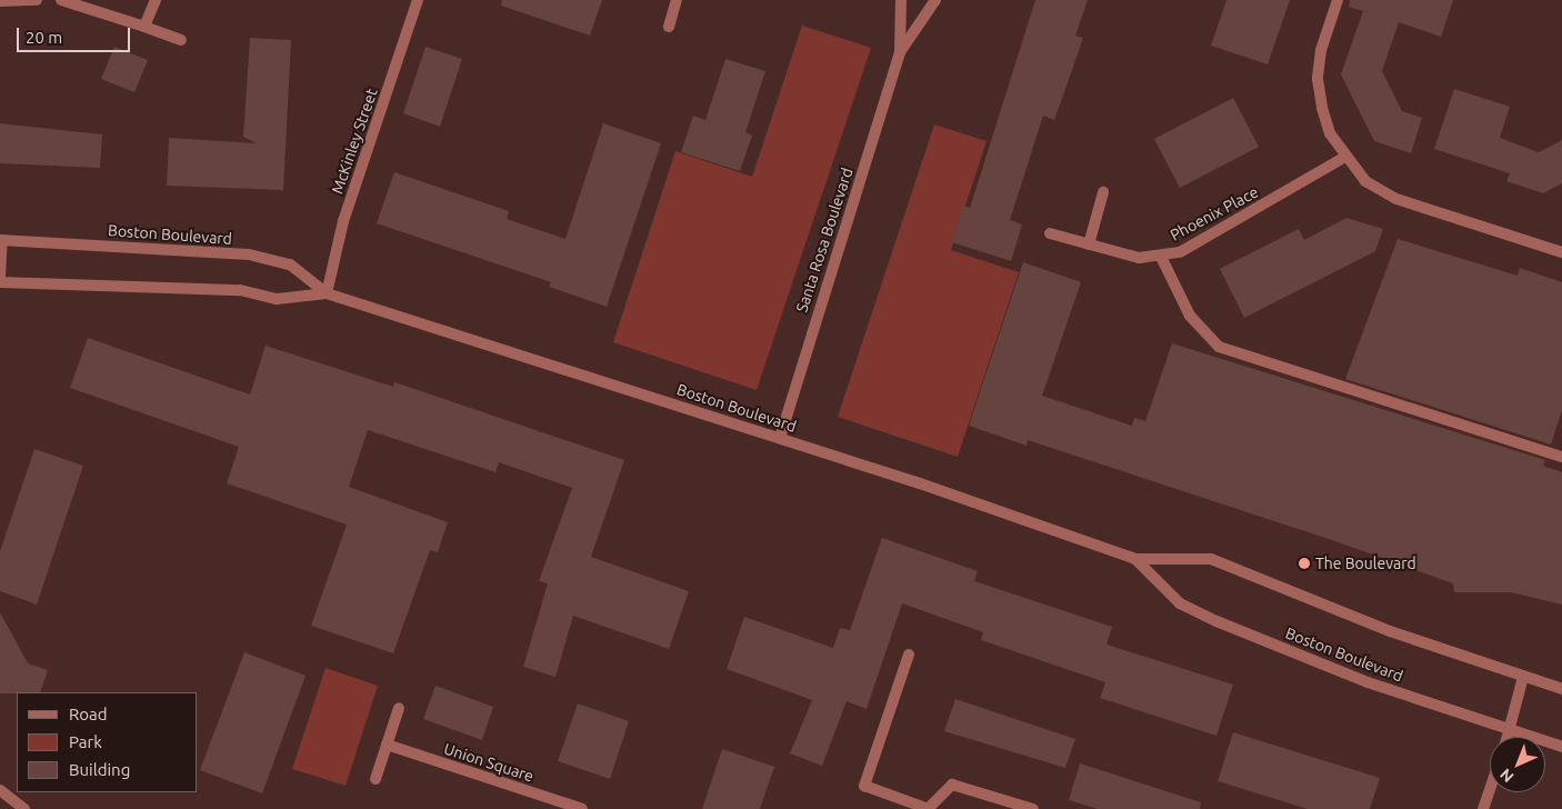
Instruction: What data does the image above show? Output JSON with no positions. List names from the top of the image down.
{
  "streets": {
    "street": [
      "McKinley Street",
      "Phoenix Place",
      "Boston Boulevard",
      "Santa Rosa Boulevard",
      "Union Square"
    ]
  },
  "crossings": [
    ["McKinley Street", "Boston Boulevard"],
    ["Boston Boulevard", "Santa Rosa Boulevard"]
  ],
  "places": ["The Boulevard"],
  "legend": ["Road", "Park", "Building"],
  "scale_bar": "20 m",
  "north": "bottom left"
}
